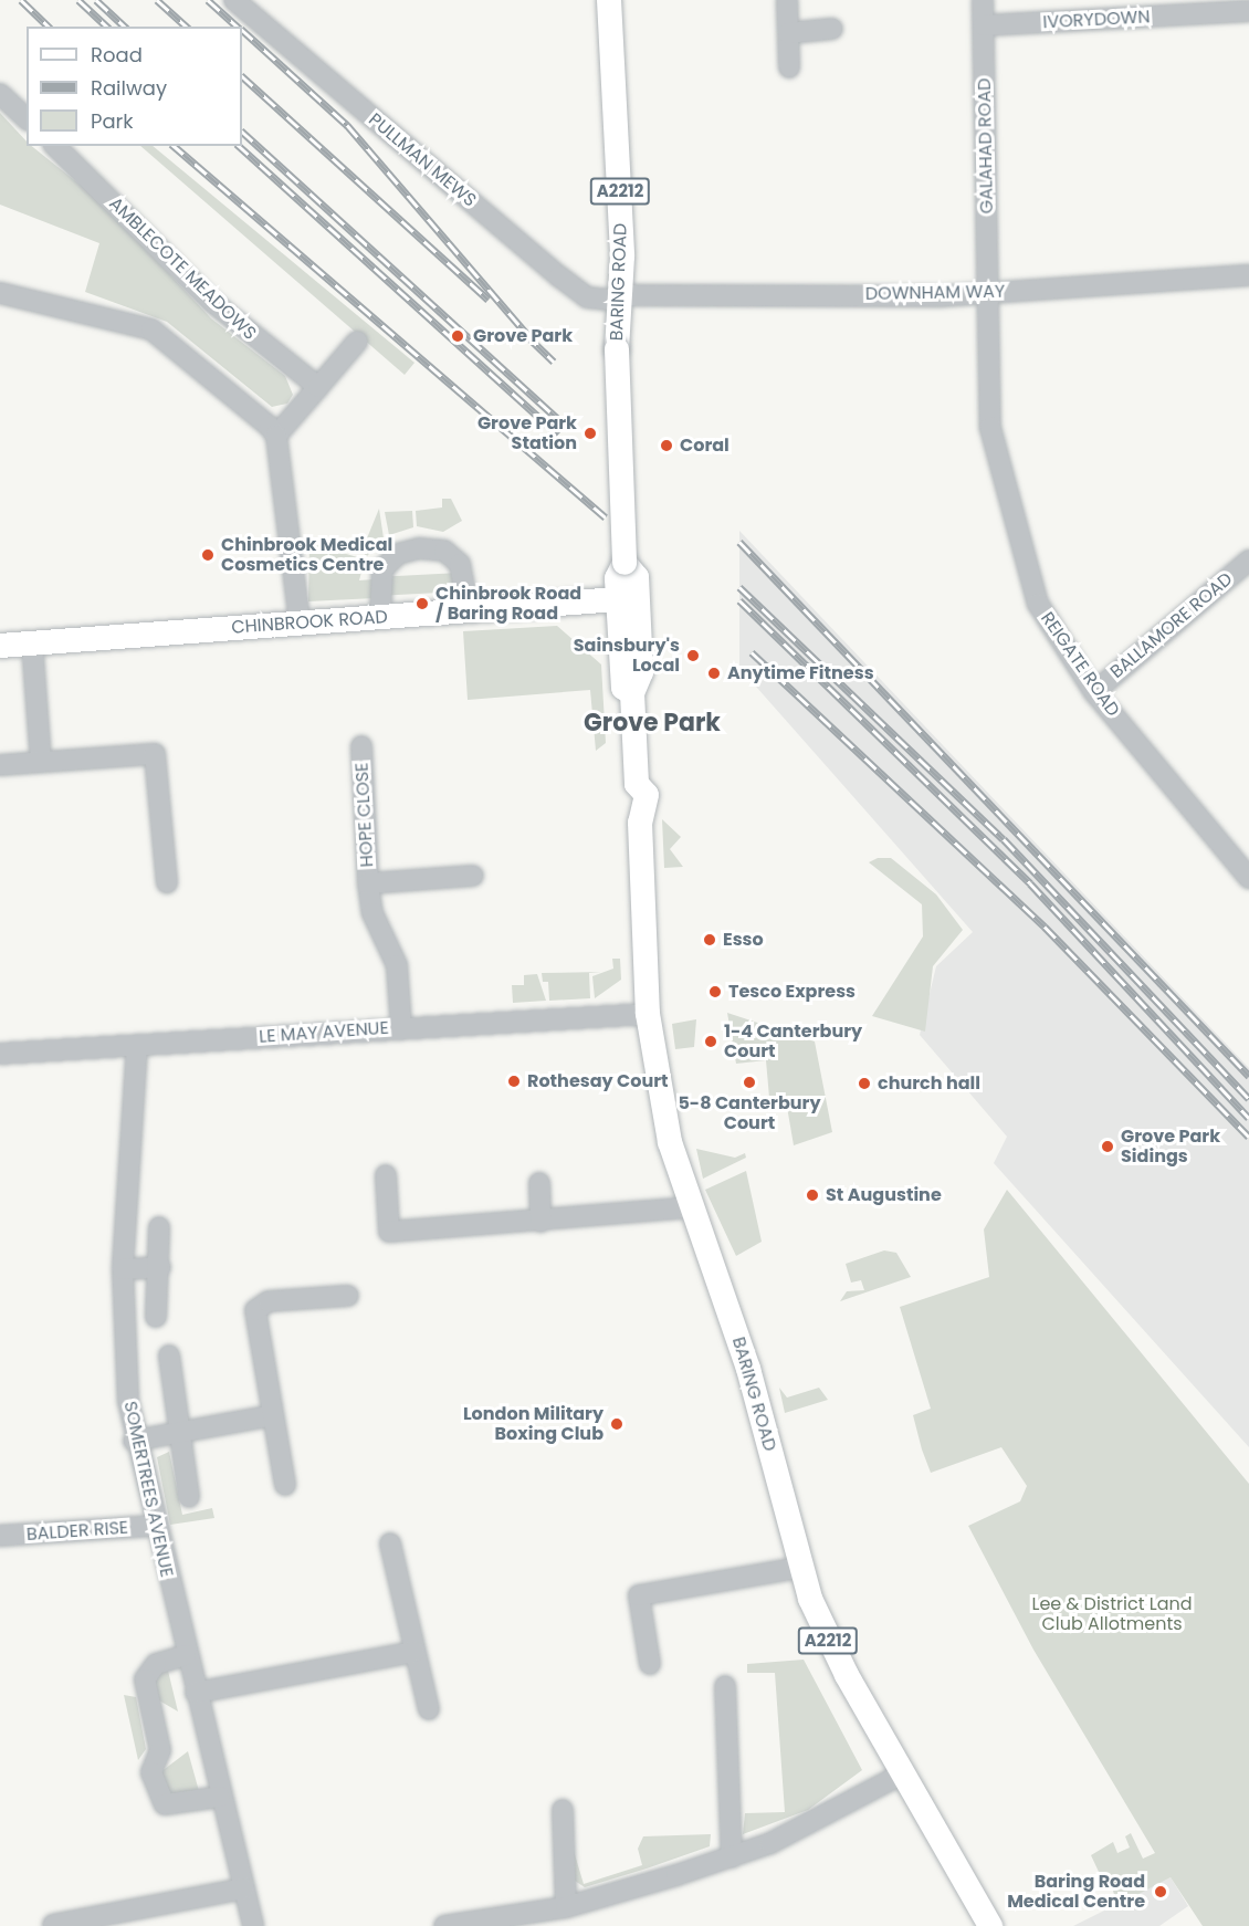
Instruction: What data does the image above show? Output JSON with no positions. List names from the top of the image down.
{
  "streets": {
    "main road": ["A2212", "BARING ROAD", "CHINBROOK ROAD"],
    "street": [
      "IVORYDOWN",
      "GALAHAD ROAD",
      "PULLMAN MEWS",
      "AMBLECOTE MEADOWS",
      "DOWNHAM WAY",
      "BALLAMORE ROAD",
      "REIGATE ROAD",
      "HOPE CLOSE",
      "LE MAY AVENUE",
      "SOMERTREES AVENUE",
      "BALDER RISE"
    ]
  },
  "crossings": [
    ["IVORYDOWN", "GALAHAD ROAD"],
    ["GALAHAD ROAD", "DOWNHAM WAY"],
    ["GALAHAD ROAD", "REIGATE ROAD"],
    ["PULLMAN MEWS", "BARING ROAD"],
    ["PULLMAN MEWS", "DOWNHAM WAY"],
    ["BARING ROAD", "DOWNHAM WAY"],
    ["BARING ROAD", "CHINBROOK ROAD"],
    ["BARING ROAD", "LE MAY AVENUE"],
    ["DOWNHAM WAY", "REIGATE ROAD"],
    ["BALLAMORE ROAD", "REIGATE ROAD"],
    ["HOPE CLOSE", "LE MAY AVENUE"],
    ["LE MAY AVENUE", "SOMERTREES AVENUE"],
    ["SOMERTREES AVENUE", "BALDER RISE"]
  ],
  "districts": ["Grove Park"],
  "parks": ["Lee & District Land Club Allotments"],
  "places": [
    "Grove Park",
    "Grove Park Station",
    "Coral",
    "Chinbrook Medical Cosmetics Centre",
    "Chinbrook Road / Baring Road",
    "Sainsbury's Local",
    "Anytime Fitness",
    "Esso",
    "Tesco Express",
    "1-4 Canterbury Court",
    "Rothesay Court",
    "5-8 Canterbury Court",
    "church hall",
    "Grove Park Sidings",
    "St Augustine",
    "London Military Boxing Club",
    "Baring Road Medical Centre"
  ],
  "legend": ["Road", "Railway", "Park"]
}
